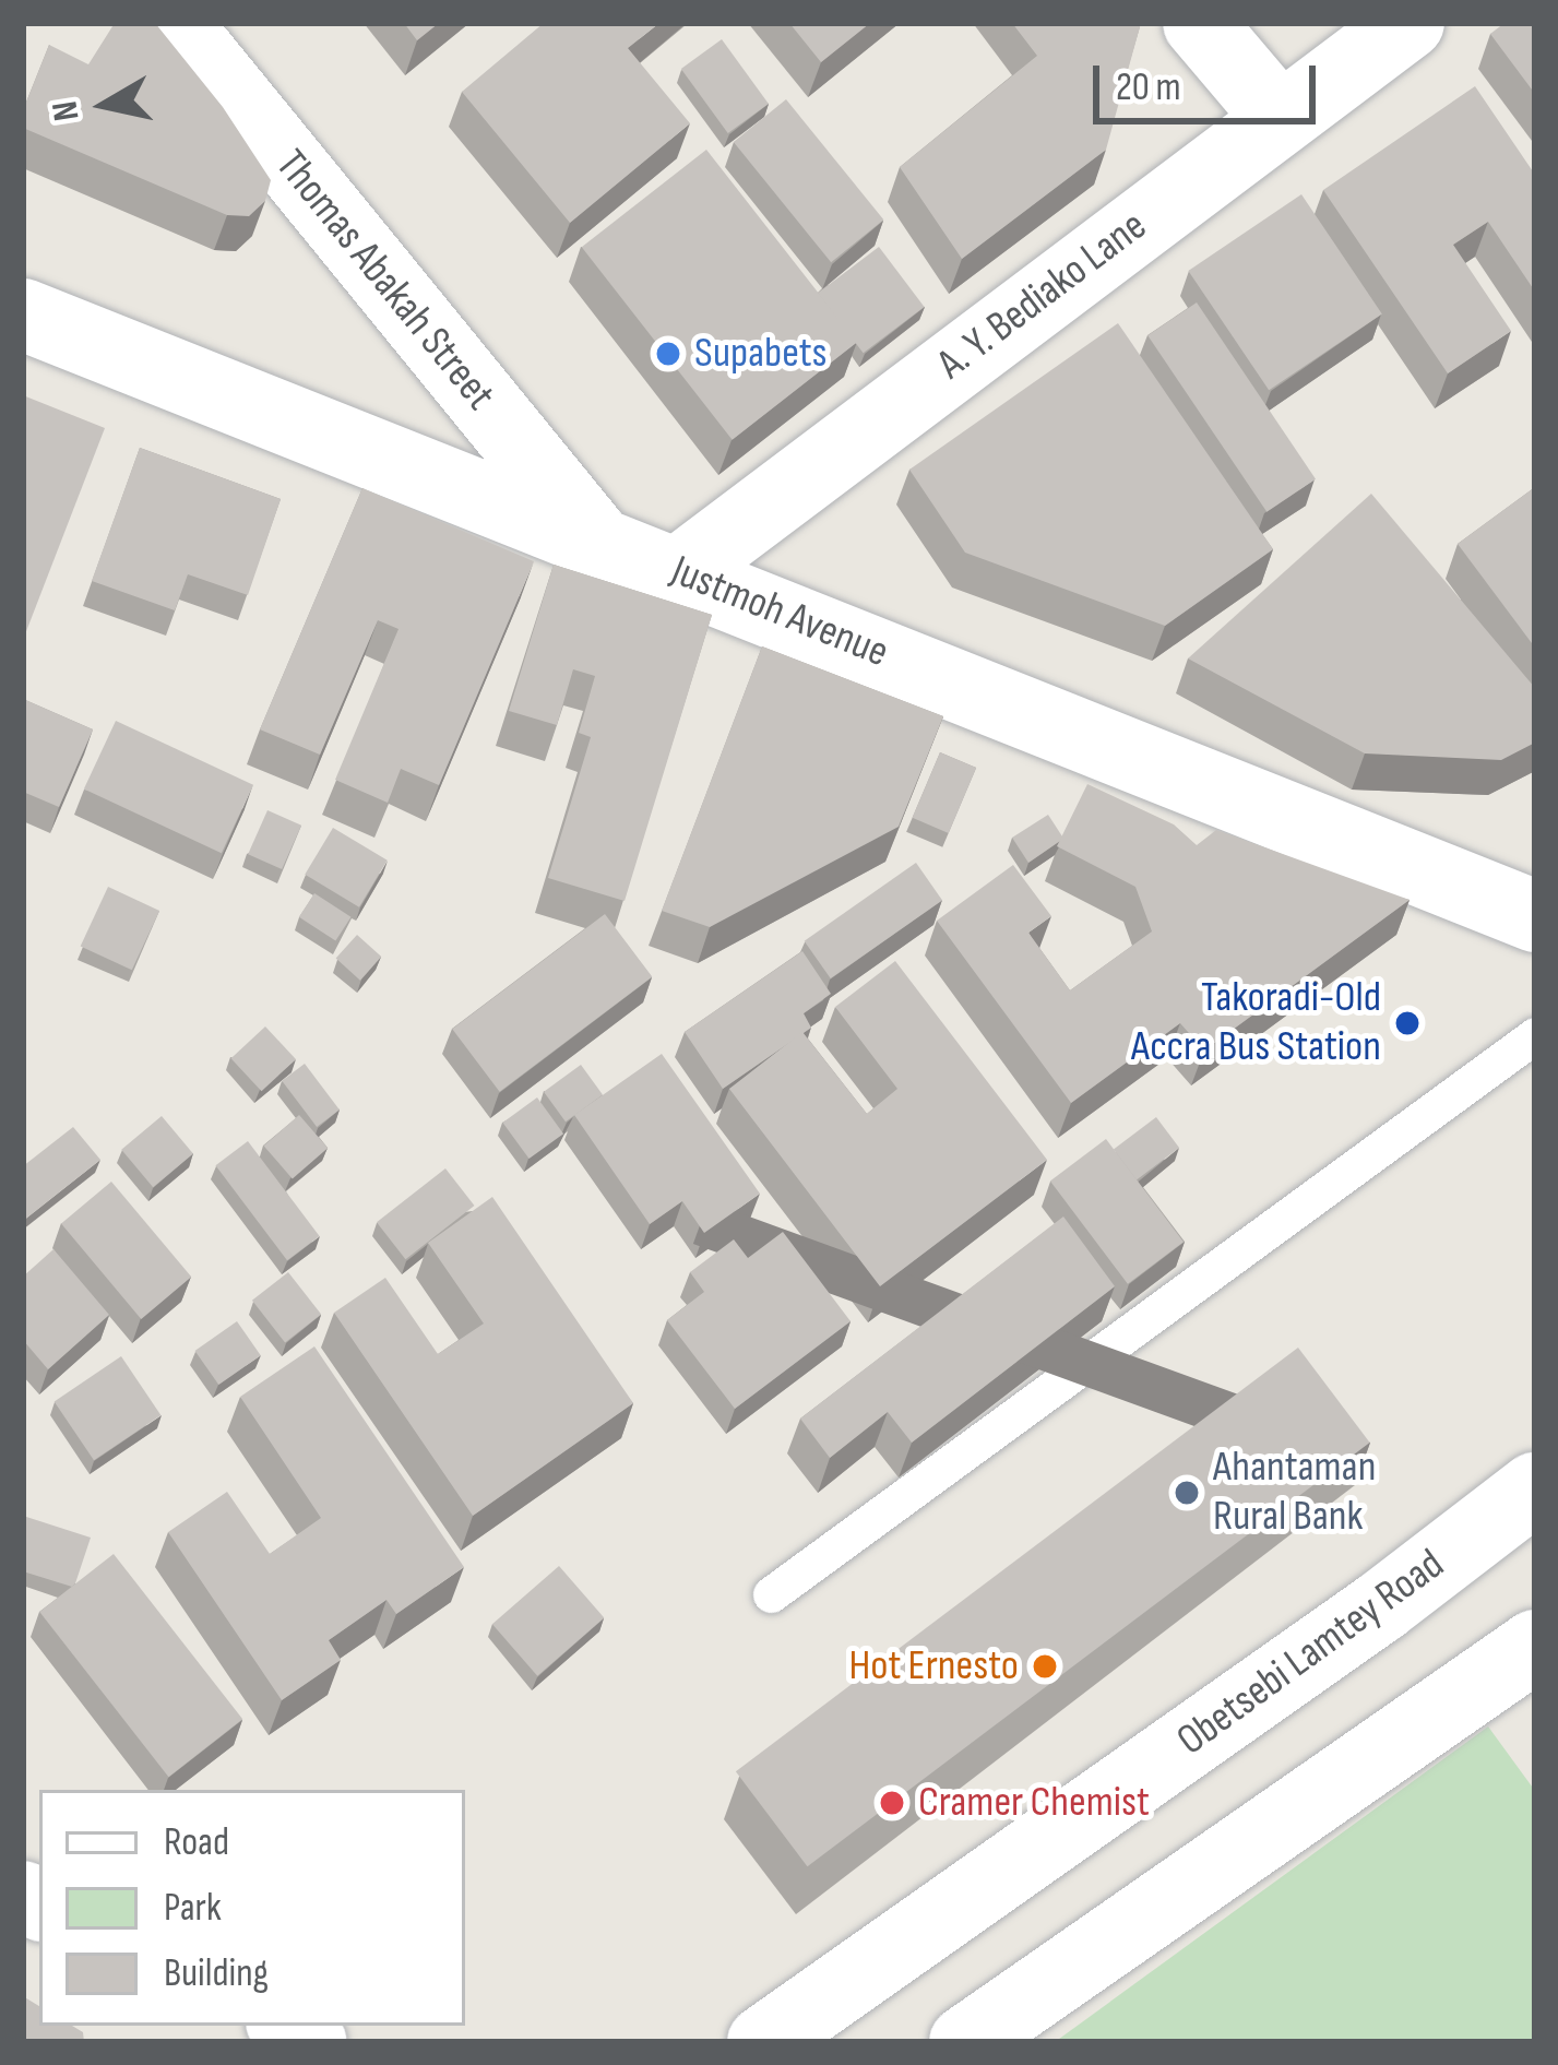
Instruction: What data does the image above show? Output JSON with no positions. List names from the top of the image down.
{
  "streets": {
    "street": [
      "Thomas Abakah Street",
      "A. Y. Bediako Lane",
      "Justmoh Avenue",
      "Obetsebi Lamtey Road"
    ]
  },
  "crossings": [
    ["Thomas Abakah Street", "Justmoh Avenue"],
    ["A. Y. Bediako Lane", "Justmoh Avenue"]
  ],
  "places": [
    "Supabets",
    "Takoradi-Old Accra Bus Station",
    "Ahantaman Rural Bank",
    "Hot Ernesto",
    "Cramer Chemist"
  ],
  "legend": ["Road", "Park", "Building"],
  "scale_bar": "20 m",
  "north": "left"
}
